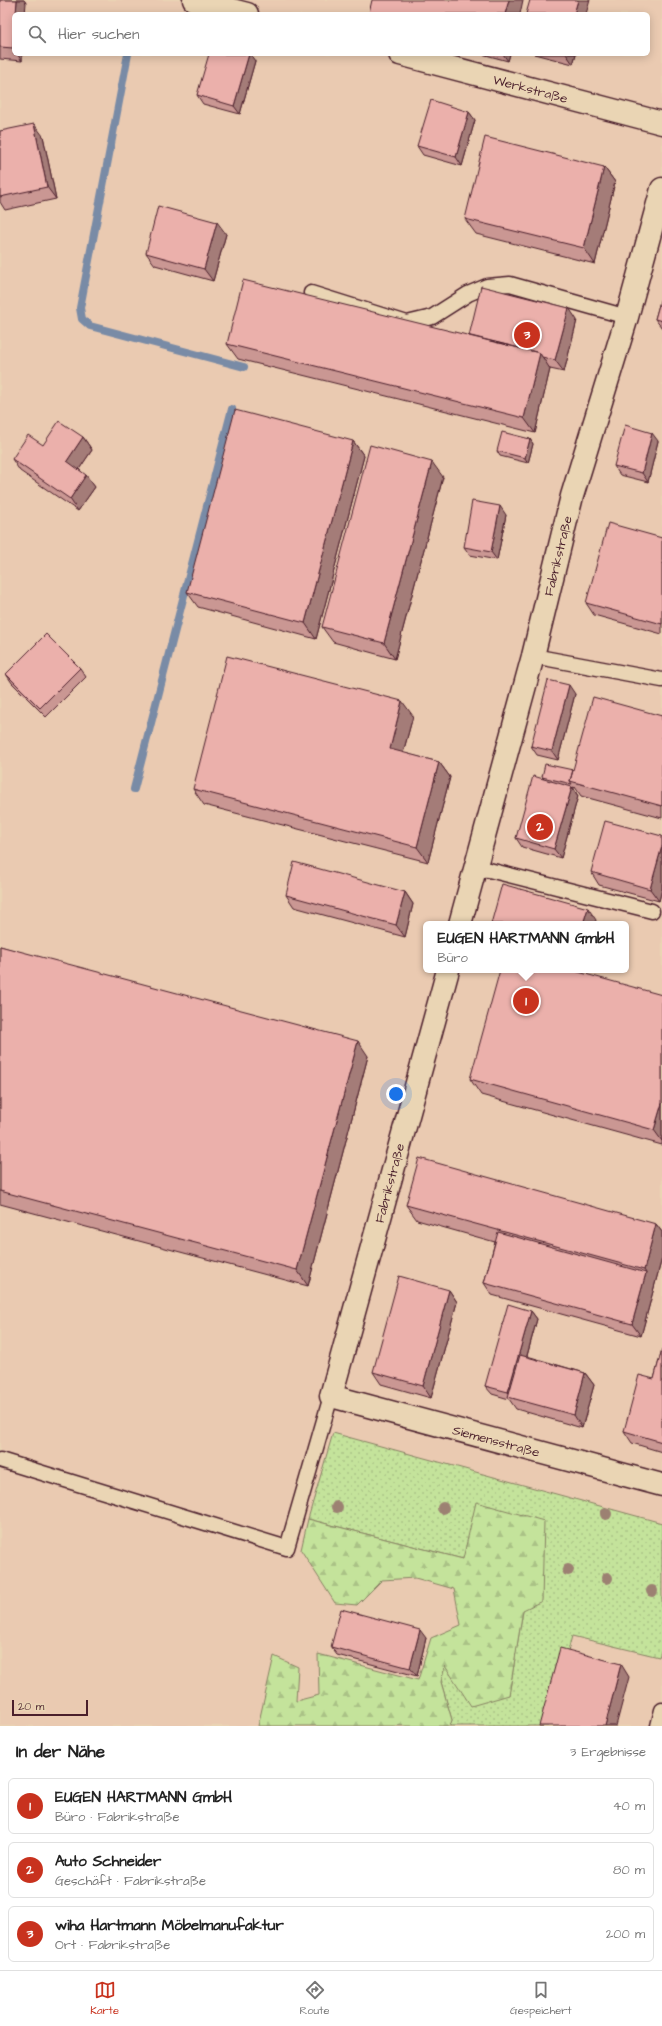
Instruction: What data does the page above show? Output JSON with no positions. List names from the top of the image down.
{
  "streets": {
    "street": ["Werkstraße", "Fabrikstraße", "Siemensstraße"]
  },
  "crossings": [
    ["Fabrikstraße", "Siemensstraße"]
  ],
  "scale_bar": "20 m",
  "page": {
    "search": "Hier suchen",
    "pins": ["3", "2", "1"],
    "popup": ["EUGEN HARTMANN GmbH", "Büro"],
    "scale": "20 m",
    "heading": ["In der Nähe", "3 Ergebnisse"],
    "list": [
      {
        "mark": "1",
        "name": "EUGEN HARTMANN GmbH",
        "note": "Büro · Fabrikstraße",
        "value": "40 m"
      },
      {
        "mark": "2",
        "name": "Auto Schneider",
        "note": "Geschäft · Fabrikstraße",
        "value": "80 m"
      },
      {
        "mark": "3",
        "name": "wiha Hartmann Möbelmanufaktur",
        "note": "Ort · Fabrikstraße",
        "value": "200 m"
      }
    ],
    "nav": ["Karte", "Route", "Gespeichert"]
  }
}
